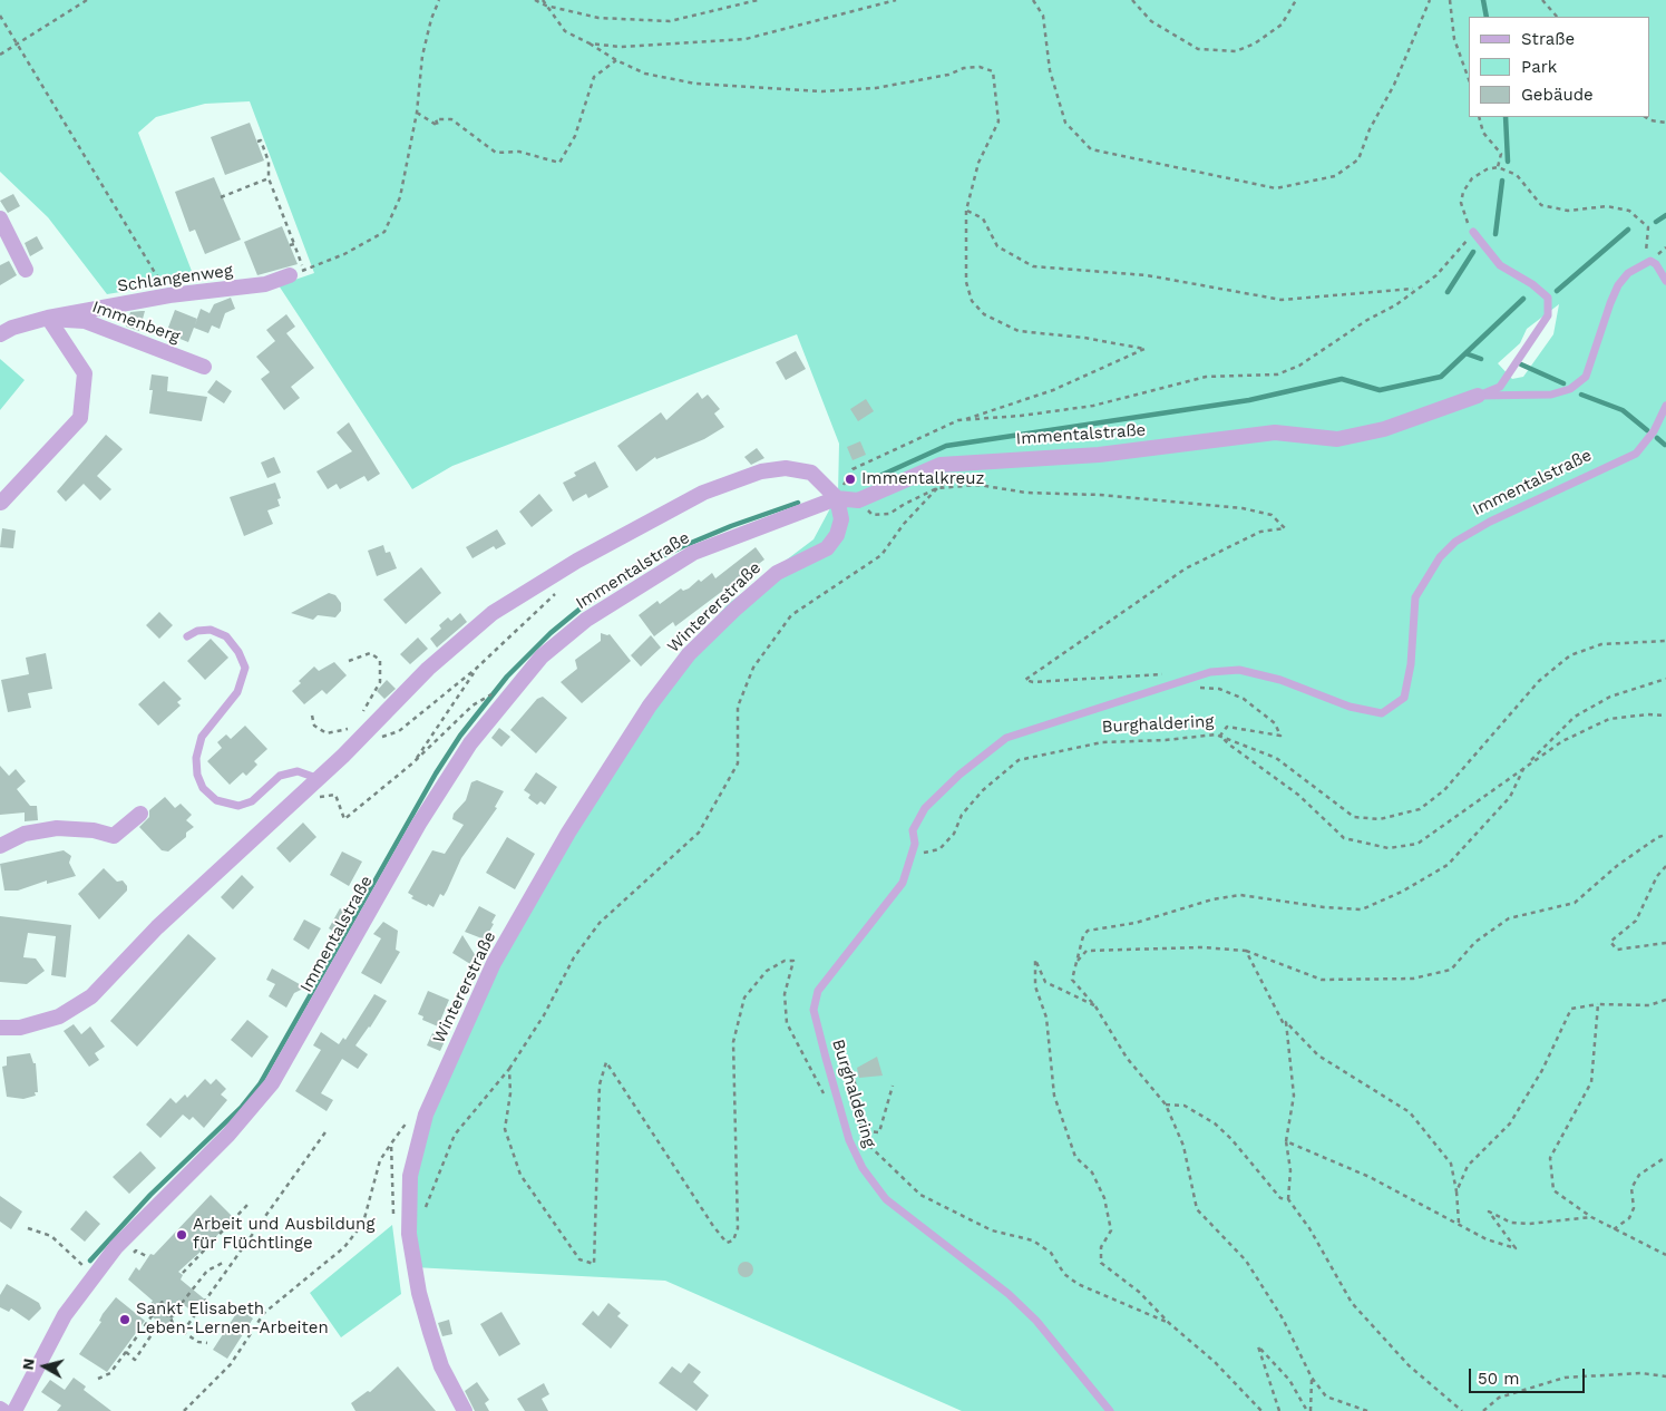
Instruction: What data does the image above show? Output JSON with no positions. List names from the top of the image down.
{
  "streets": {
    "street": [
      "Schlangenweg",
      "Immenberg",
      "Immentalstraße",
      "Wintererstraße"
    ],
    "lane": ["Burghaldering"]
  },
  "crossings": [
    ["Schlangenweg", "Immenberg"],
    ["Immentalstraße", "Wintererstraße"],
    ["Immentalstraße", "Burghaldering"]
  ],
  "places": ["Immentalkreuz", "Arbeit und Ausbildung für Flüchtlinge", "Sankt Elisabeth Leben-Lernen-Arbeiten"],
  "legend": ["Straße", "Park", "Gebäude"],
  "scale_bar": "50 m",
  "north": "left"
}
